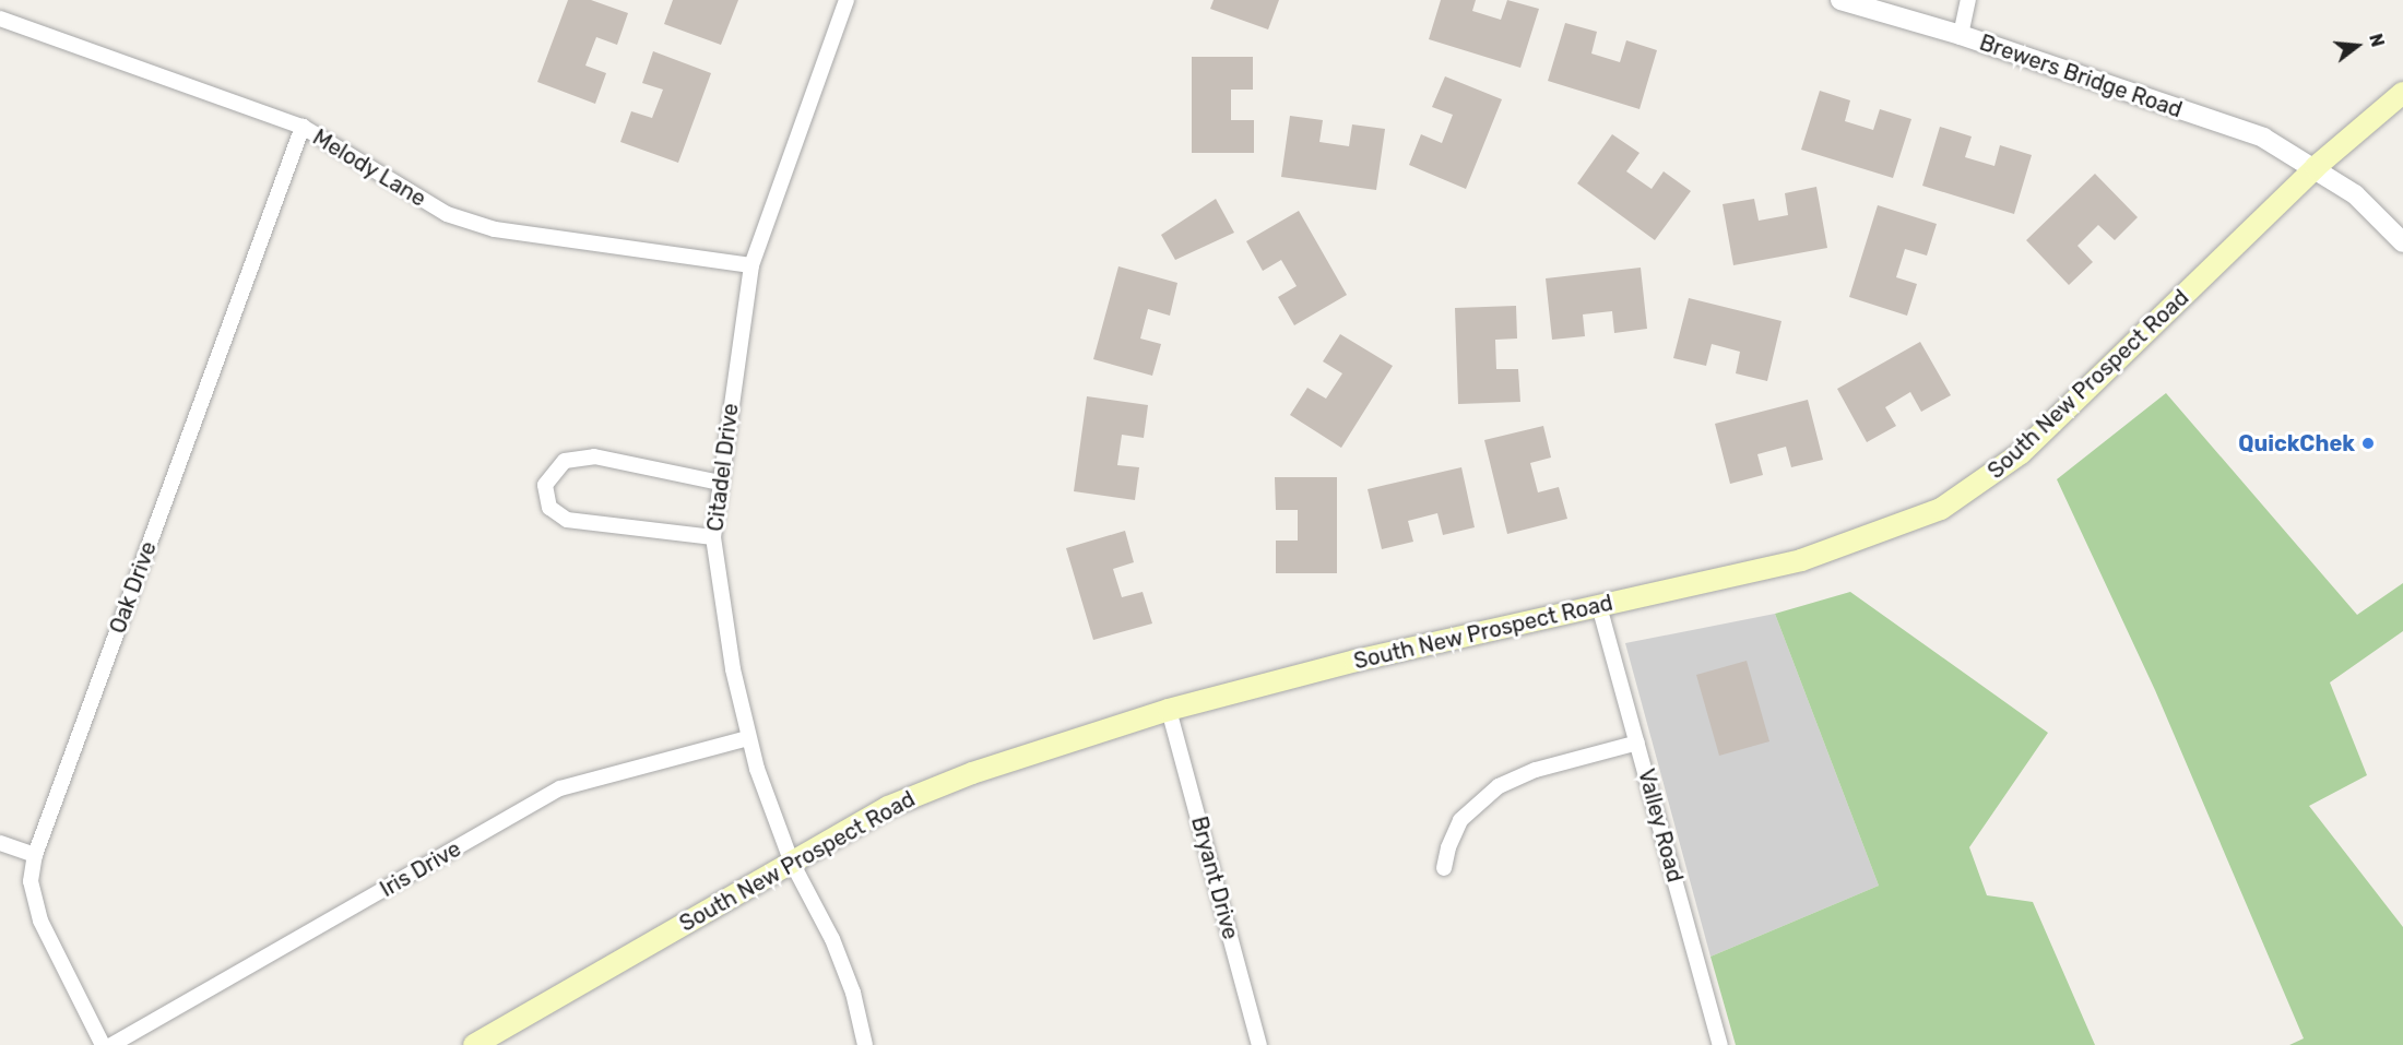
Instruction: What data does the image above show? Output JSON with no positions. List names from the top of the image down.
{
  "streets": {
    "main road": ["South New Prospect Road"],
    "street": [
      "Brewers Bridge Road",
      "Melody Lane",
      "Citadel Drive",
      "Oak Drive",
      "Valley Road",
      "Iris Drive",
      "Bryant Drive"
    ]
  },
  "crossings": [
    ["Brewers Bridge Road", "South New Prospect Road"],
    ["Melody Lane", "Citadel Drive"],
    ["Melody Lane", "Oak Drive"],
    ["South New Prospect Road", "Citadel Drive"],
    ["South New Prospect Road", "Valley Road"],
    ["South New Prospect Road", "Bryant Drive"],
    ["Citadel Drive", "Iris Drive"]
  ],
  "places": ["QuickChek"],
  "north": "right"
}
